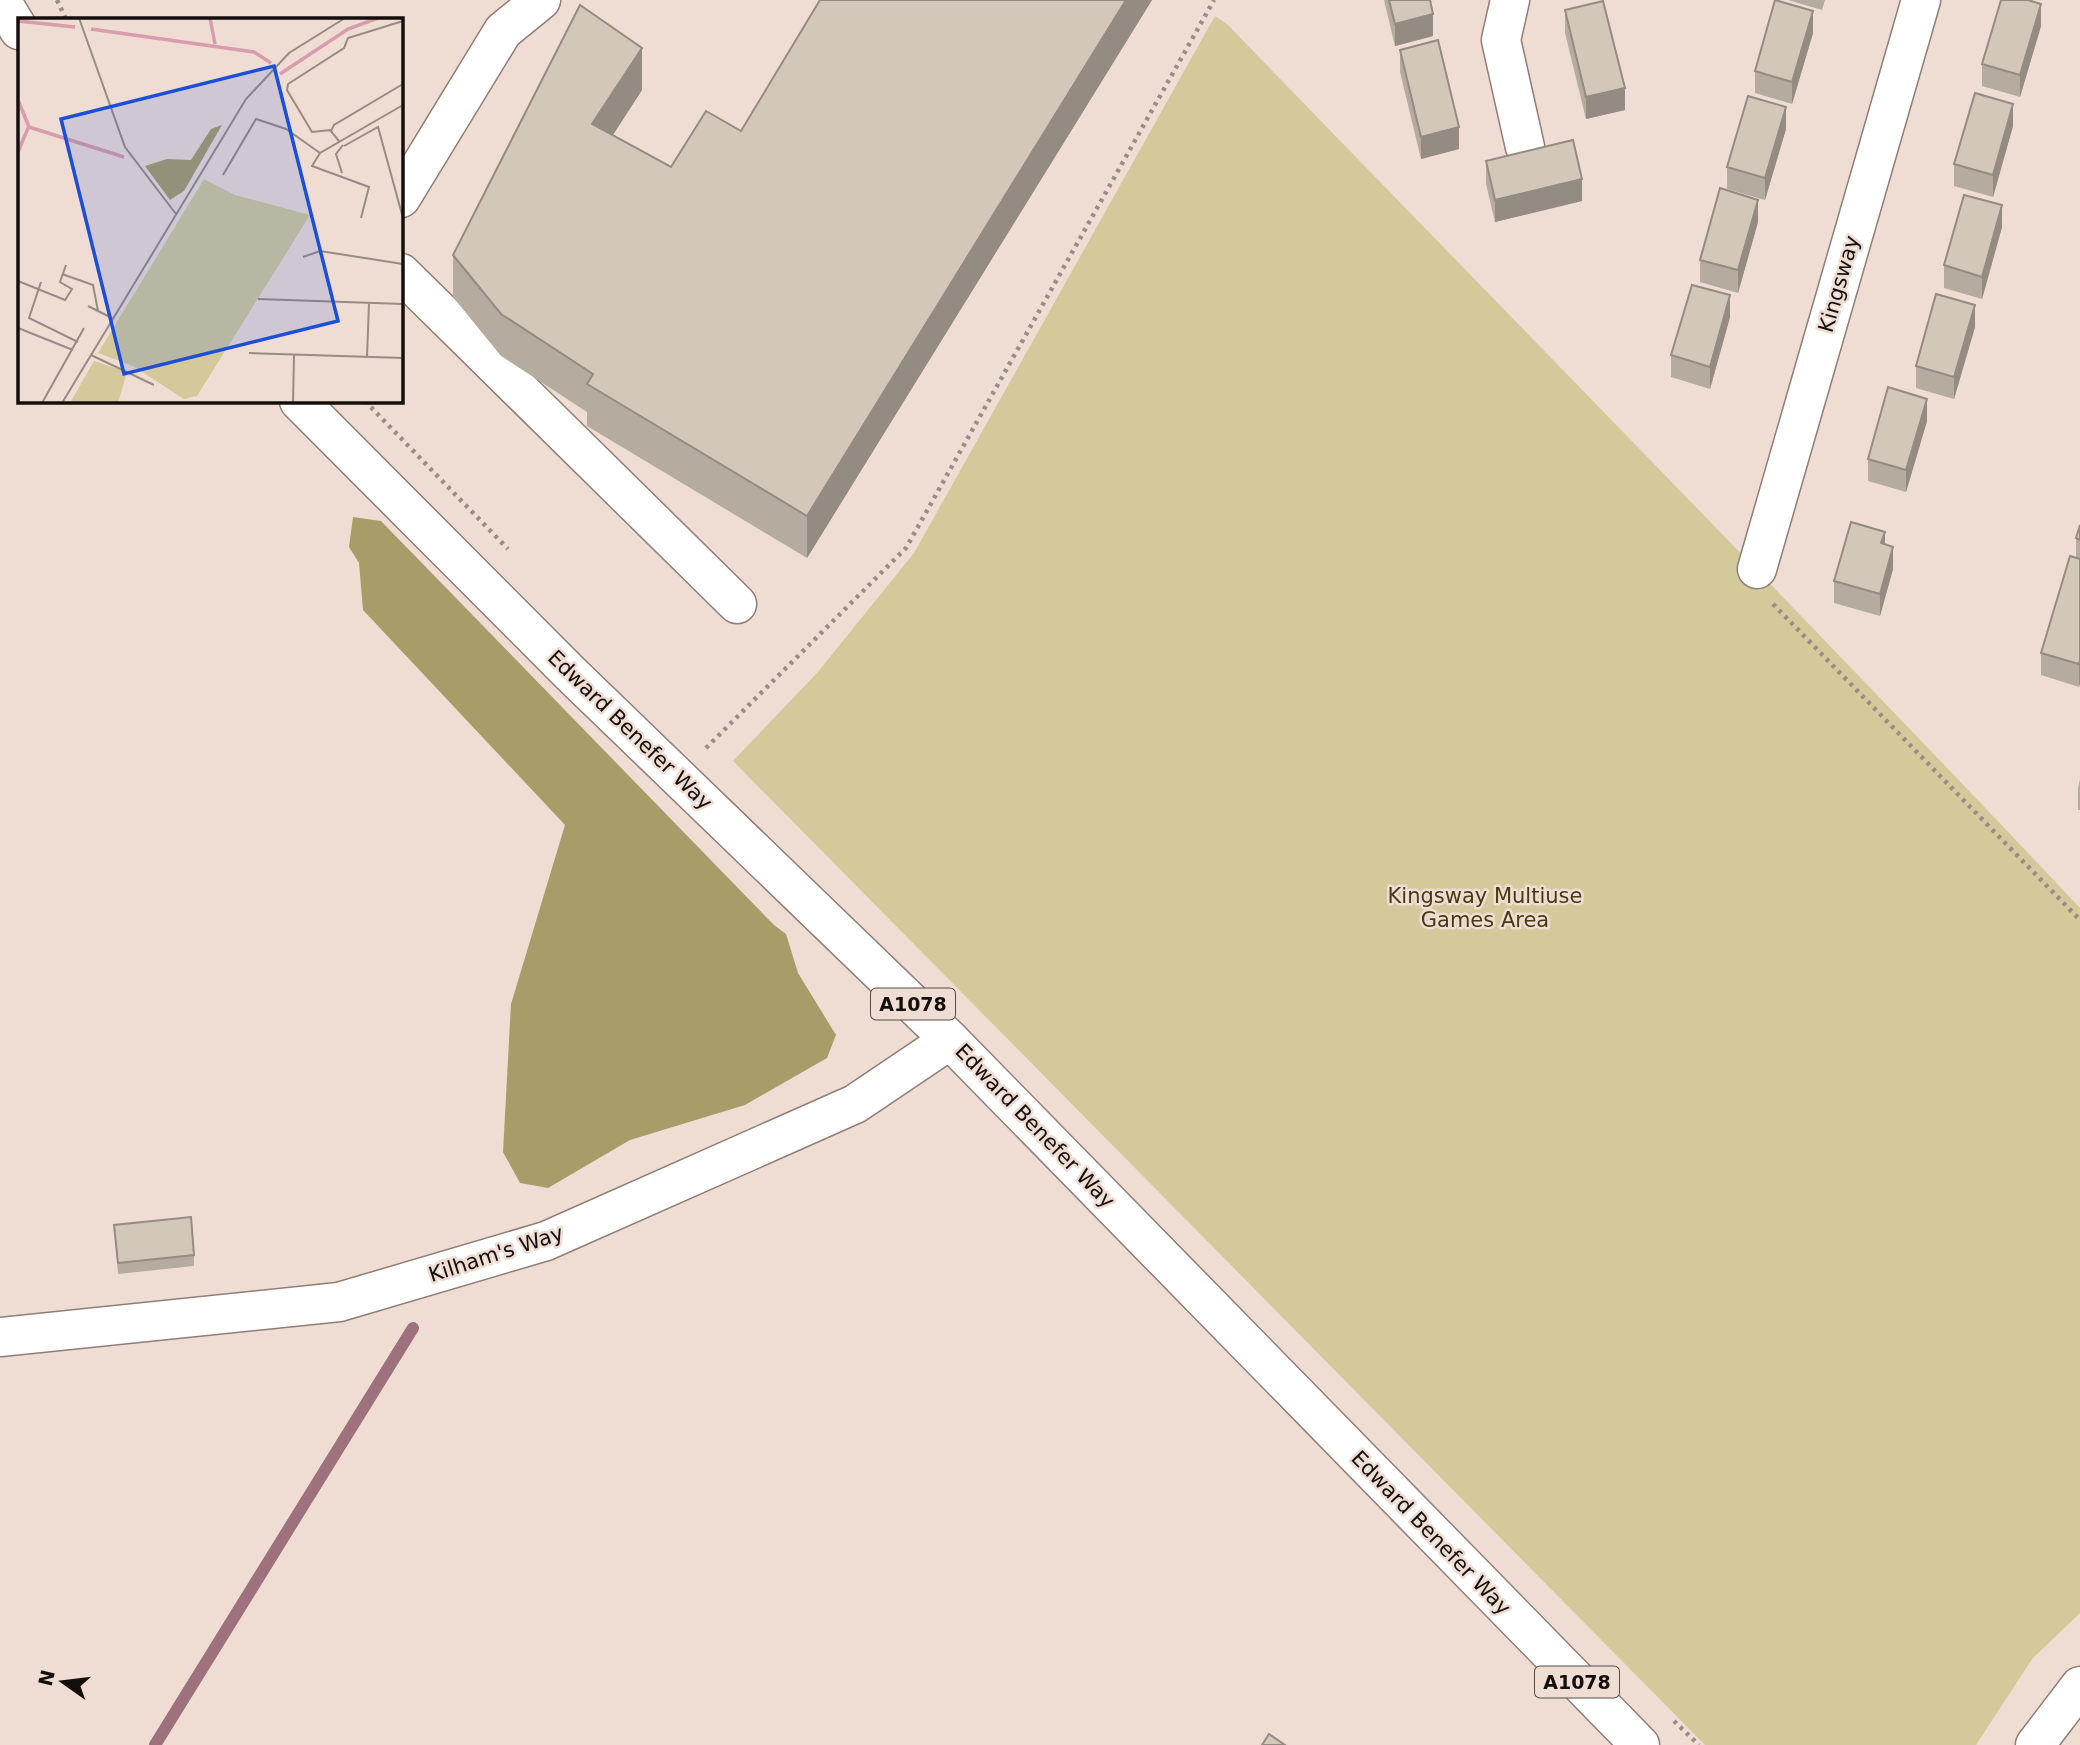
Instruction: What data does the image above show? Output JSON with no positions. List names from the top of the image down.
{
  "streets": {
    "main road": [
      "Kingsway",
      "Edward Benefer Way",
      "A1078",
      "Kilham's Way"
    ]
  },
  "crossings": [
    ["Edward Benefer Way", "Kilham's Way"]
  ],
  "parks": ["Kingsway Multiuse Games Area"],
  "north": "left"
}
